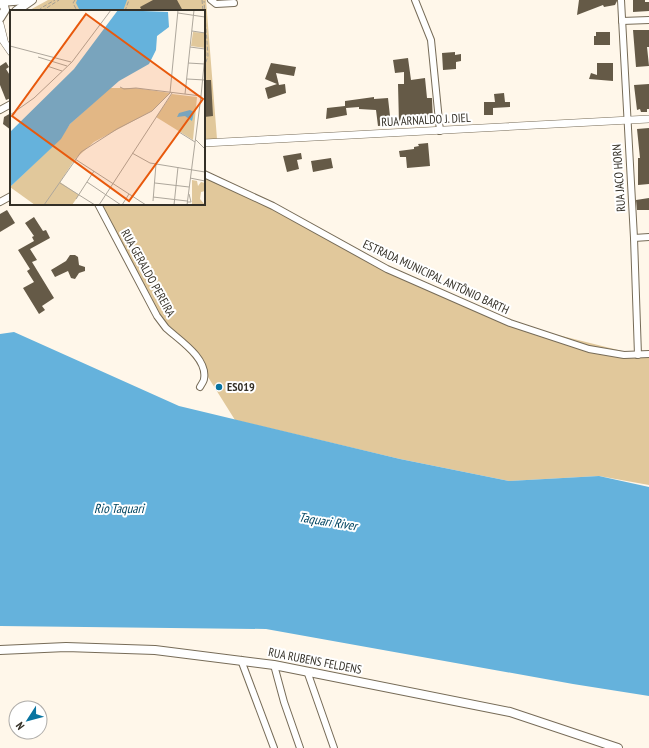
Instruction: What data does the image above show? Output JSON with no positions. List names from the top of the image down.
{
  "streets": {
    "main road": ["RUA RUBENS FELDENS"],
    "street": [
      "RUA ARNALDO J. DIEL",
      "RUA JACO HORN",
      "RUA GERALDO PEREIRA",
      "ESTRADA MUNICIPAL ANTÔNIO BARTH"
    ]
  },
  "crossings": [
    ["RUA ARNALDO J. DIEL", "RUA JACO HORN"],
    ["RUA JACO HORN", "ESTRADA MUNICIPAL ANTÔNIO BARTH"]
  ],
  "water": ["Rio Taquari", "Taquari River"],
  "places": ["ES019"],
  "north": "bottom left"
}
